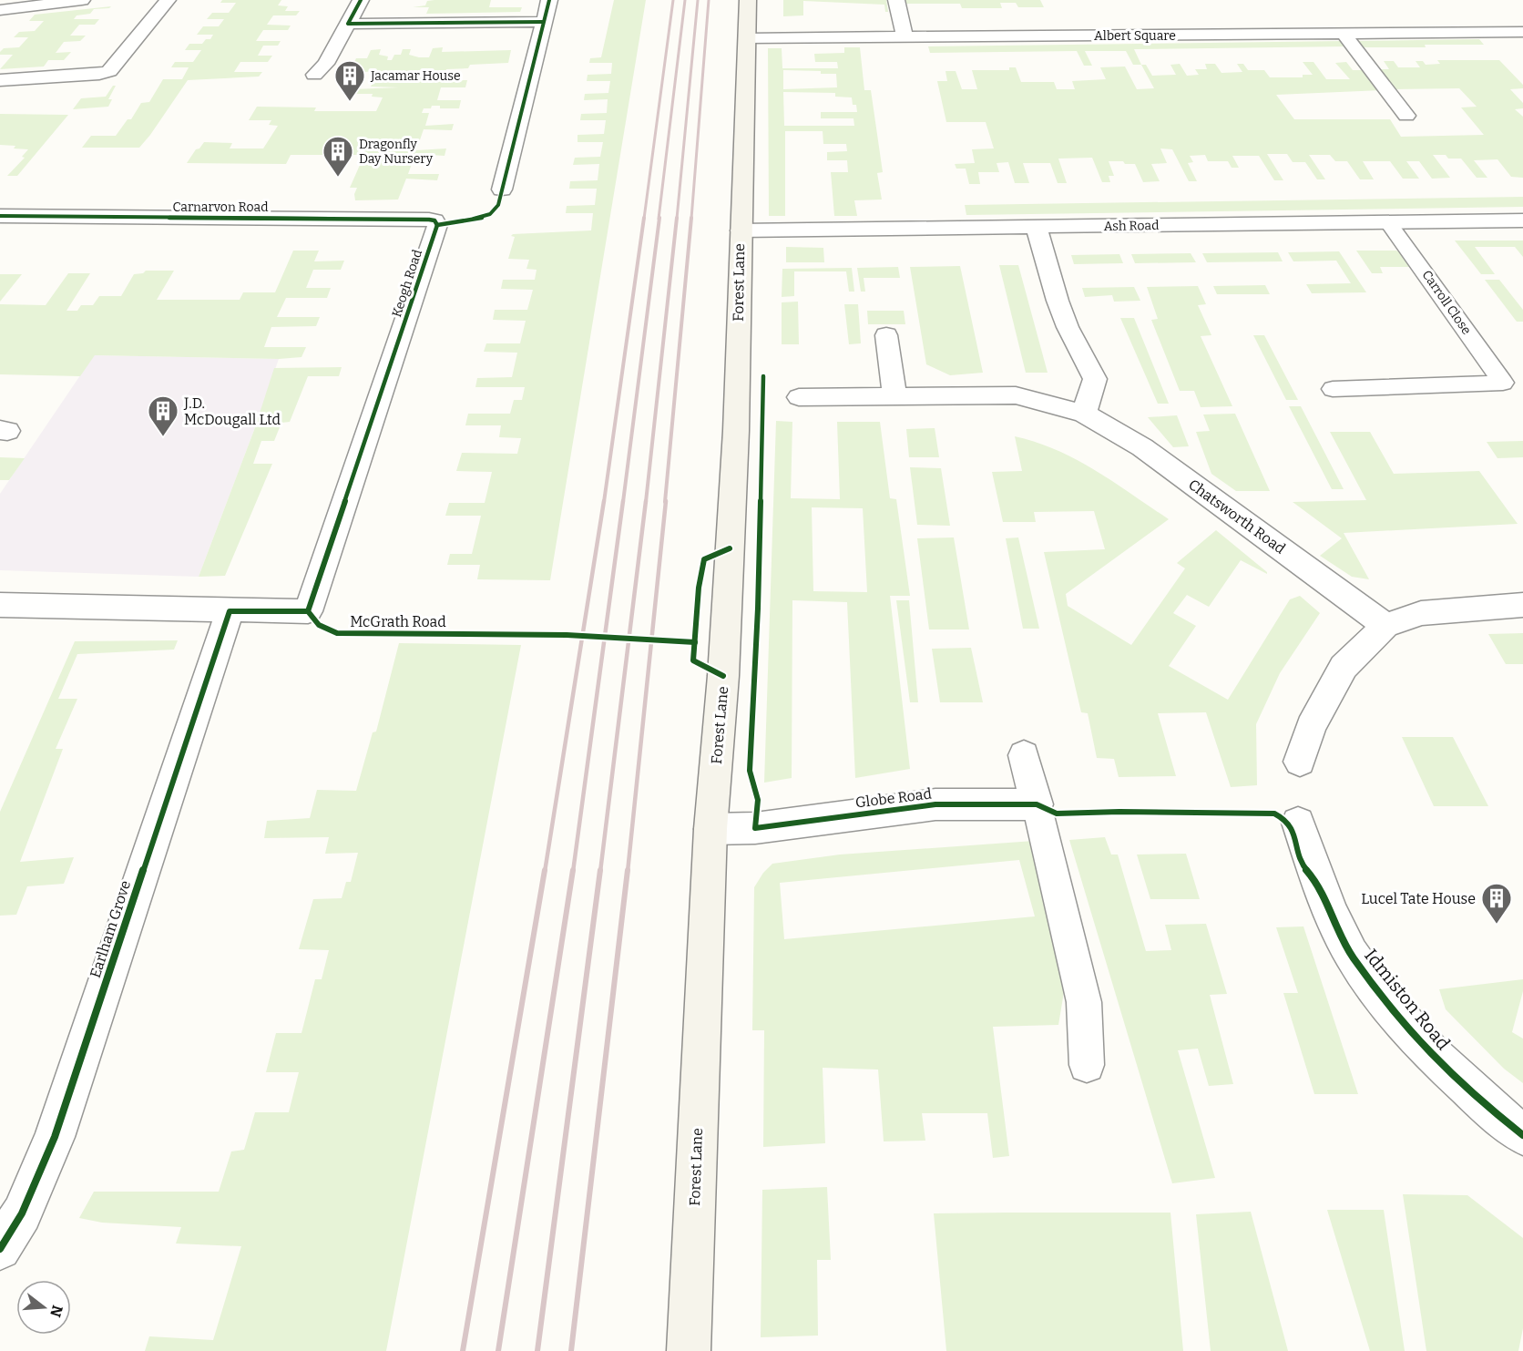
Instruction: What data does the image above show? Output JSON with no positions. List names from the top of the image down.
{
  "streets": {
    "street": [
      "Albert Square",
      "Carnarvon Road",
      "Ash Road",
      "Forest Lane",
      "Keogh Road",
      "Chatsworth Road",
      "Globe Road",
      "Earlham Grove",
      "Idmiston Road"
    ],
    "lane": ["Carroll Close"],
    "cycle path": ["McGrath Road"]
  },
  "crossings": [
    ["Albert Square", "Forest Lane"],
    ["Carnarvon Road", "Keogh Road"],
    ["Ash Road", "Forest Lane"],
    ["Ash Road", "Carroll Close"],
    ["Forest Lane", "Globe Road"],
    ["Keogh Road", "Earlham Grove"]
  ],
  "places": {
    "building": [
      "Jacamar House",
      "Dragonfly Day Nursery",
      "J.D. McDougall Ltd",
      "Lucel Tate House"
    ]
  },
  "north": "right"
}
